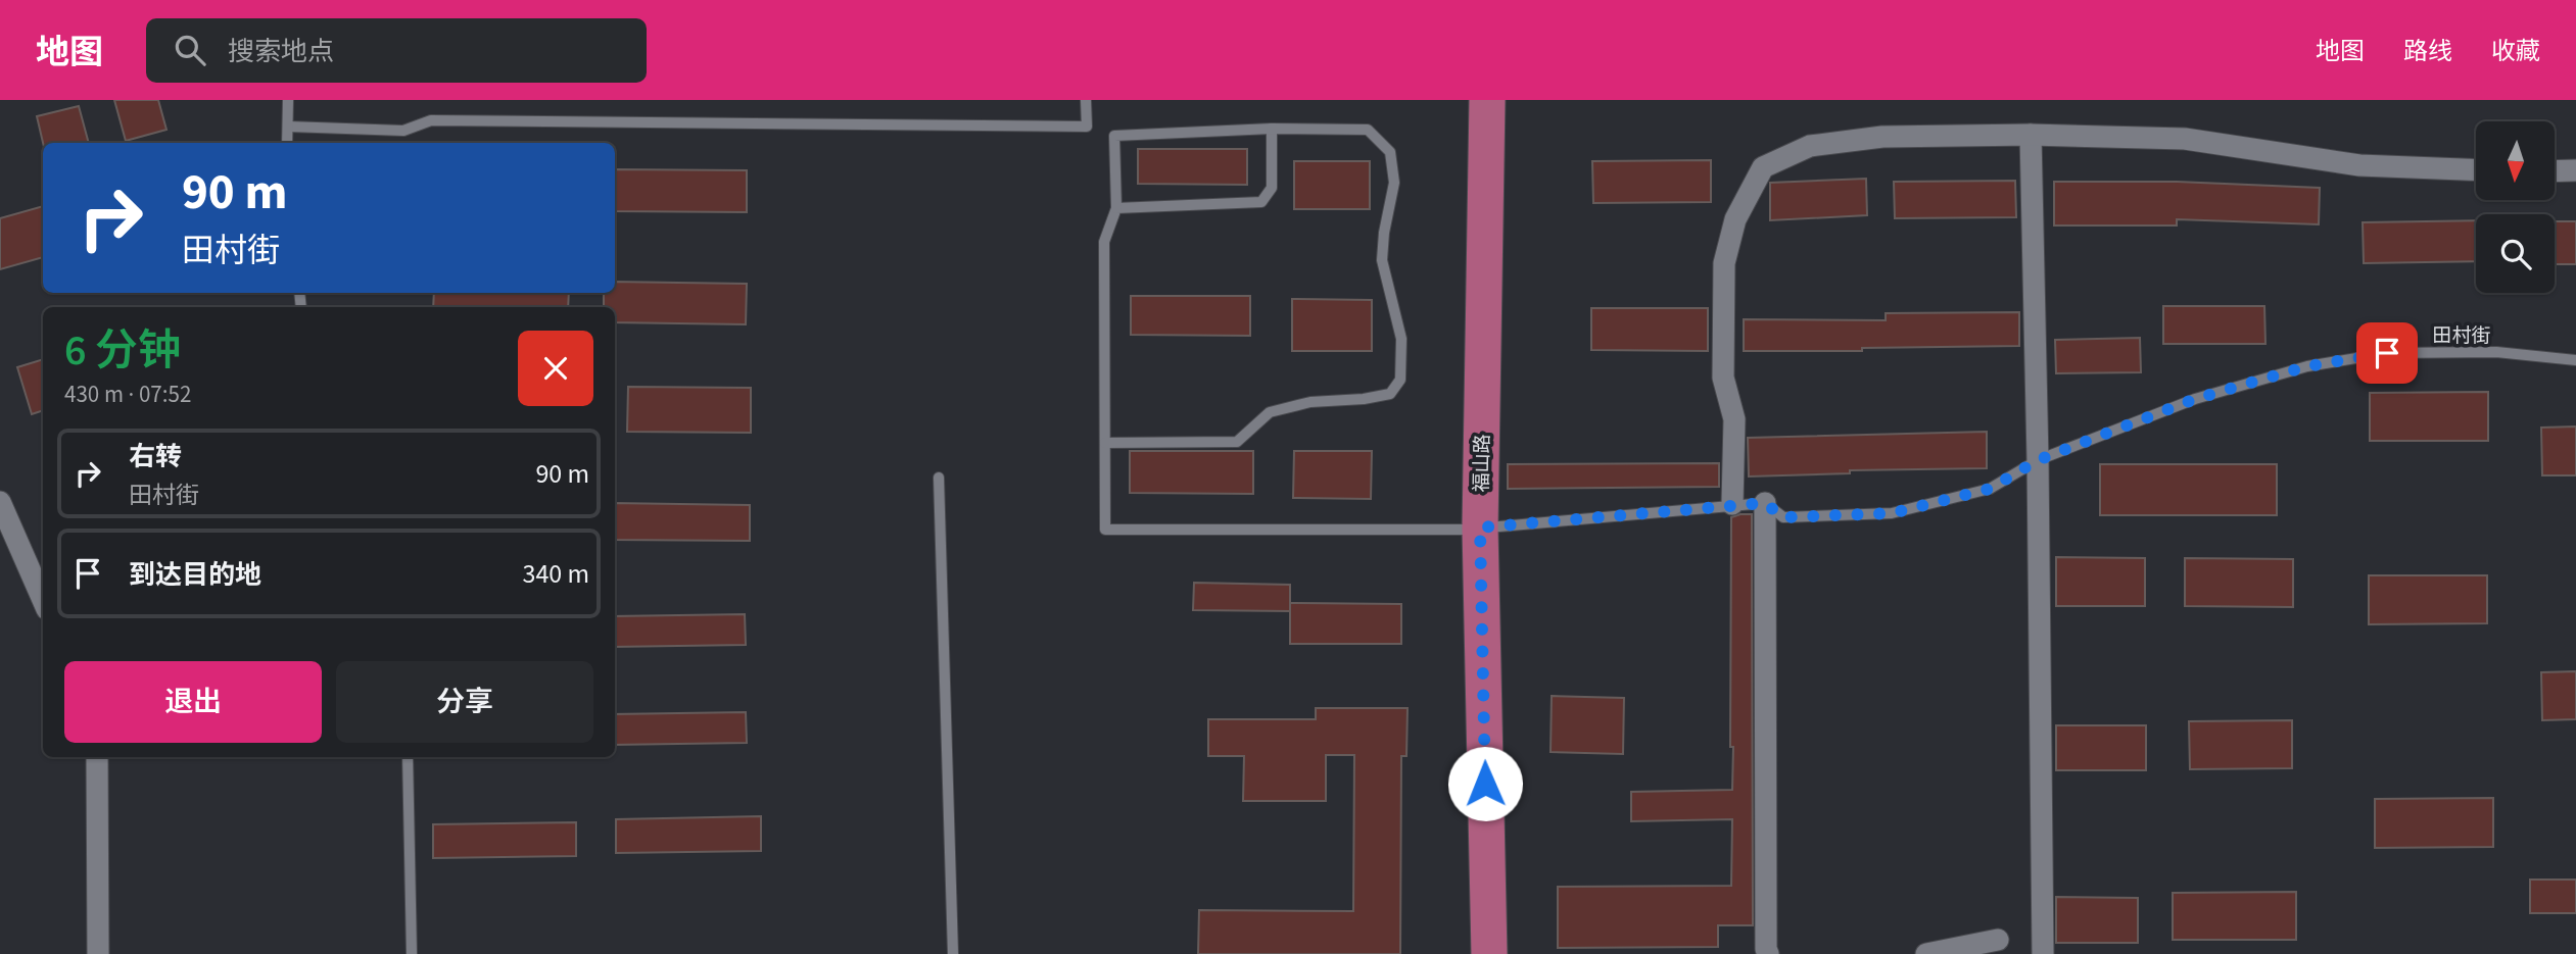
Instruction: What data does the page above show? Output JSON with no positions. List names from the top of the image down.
{
  "streets": {
    "main road": ["福山路"],
    "lane": ["田村街"]
  },
  "crossings": [
    ["田村街", "福山路"]
  ],
  "north": "bottom",
  "page": {
    "header": "地图",
    "search": "搜索地点",
    "nav": ["地图", "路线", "收藏"],
    "turn": ["90 m", "田村街"],
    "heading": ["6 分钟", "430 m · 07:52"],
    "list": [
      {
        "name": "右转",
        "note": "田村街",
        "value": "90 m"
      },
      {
        "name": "到达目的地",
        "value": "340 m"
      }
    ],
    "buttons": ["退出", "分享"]
  }
}
